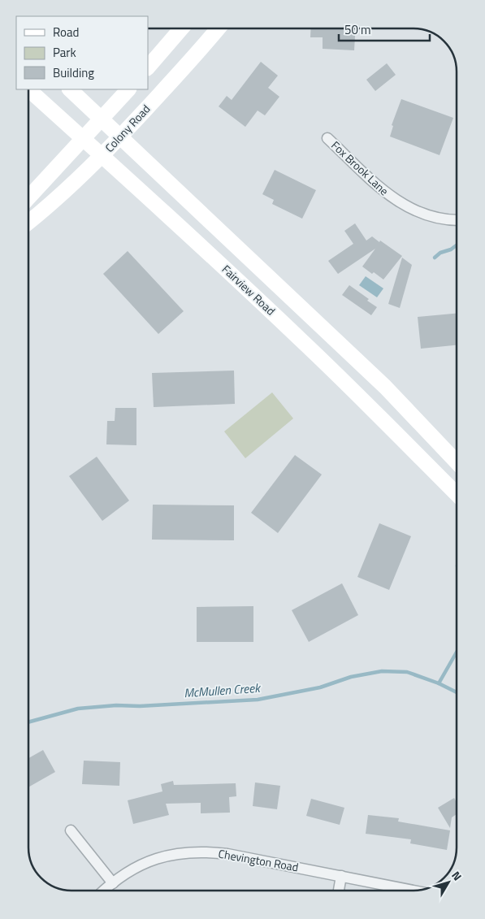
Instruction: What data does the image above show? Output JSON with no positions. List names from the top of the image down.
{
  "streets": {
    "main road": ["Colony Road", "Fairview Road"],
    "street": ["Fox Brook Lane", "Chevington Road"]
  },
  "crossings": [
    ["Colony Road", "Fairview Road"]
  ],
  "water": ["McMullen Creek"],
  "legend": ["Road", "Park", "Building"],
  "scale_bar": "50 m",
  "north": "top right"
}
